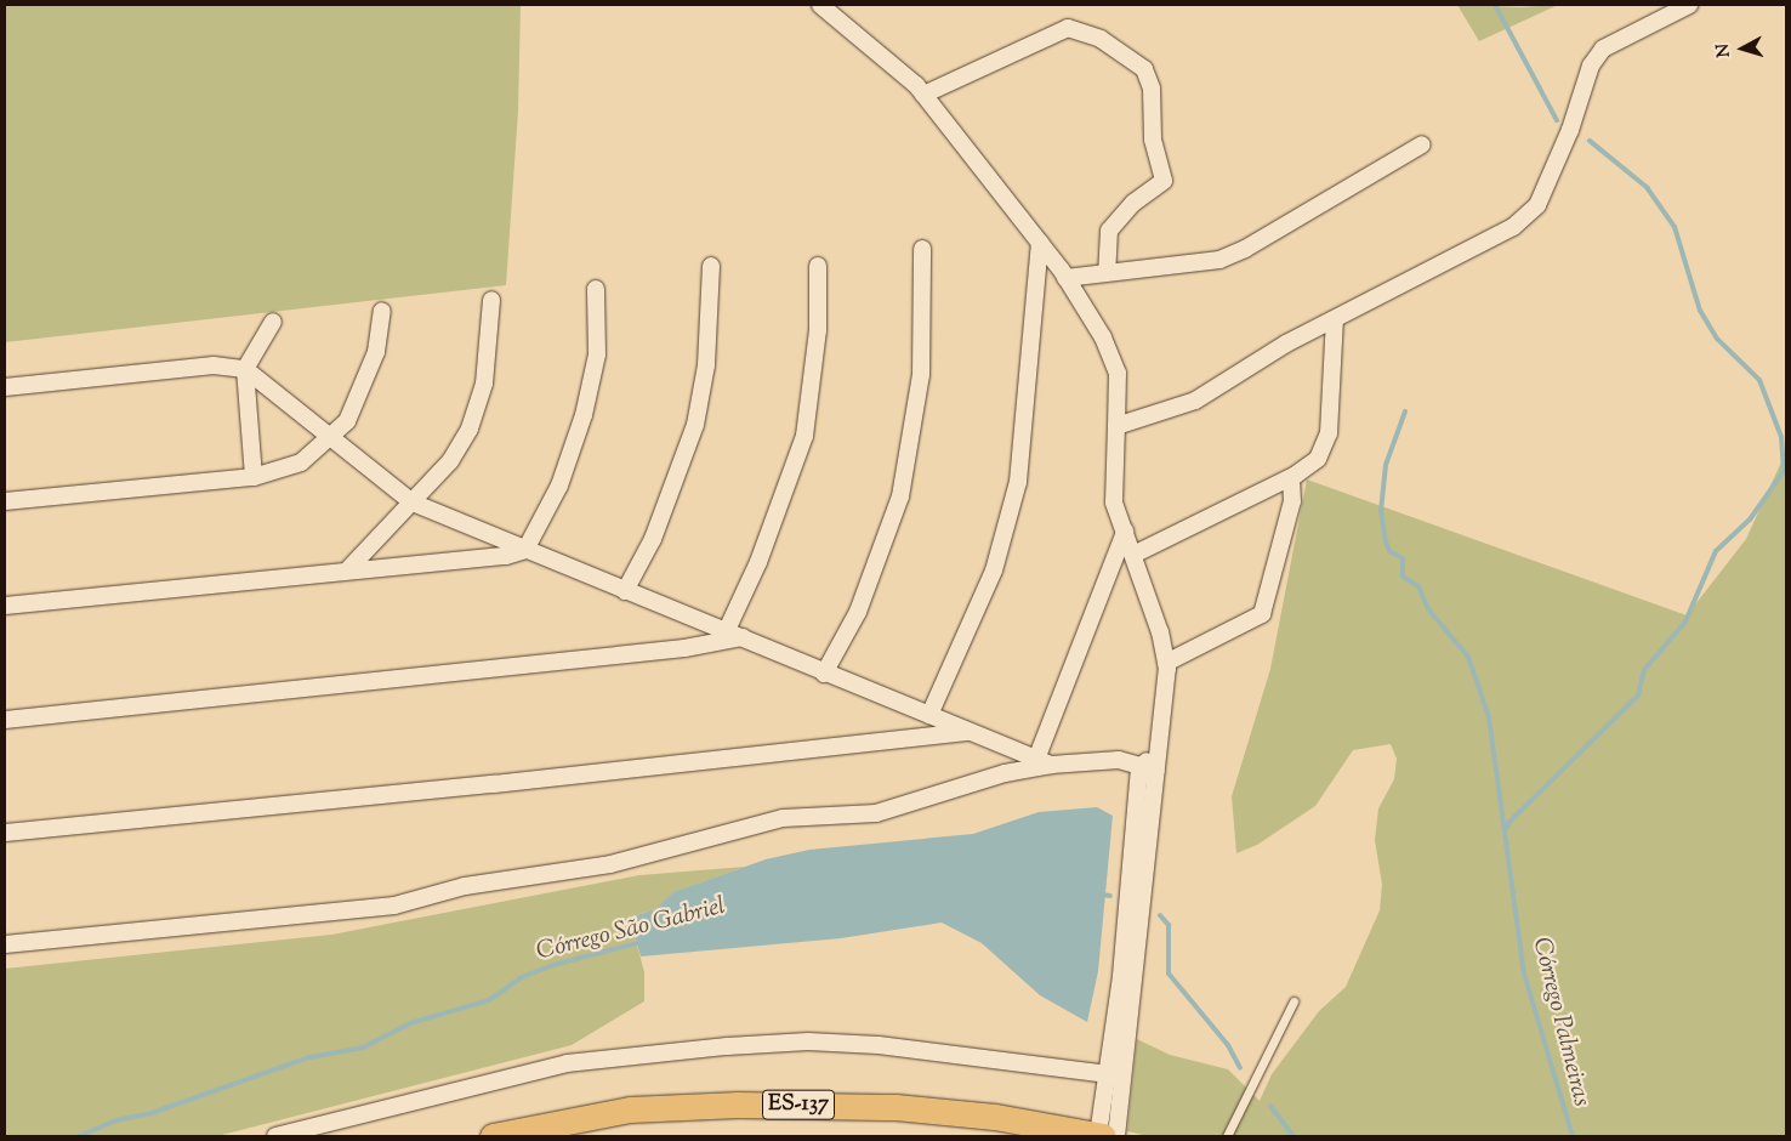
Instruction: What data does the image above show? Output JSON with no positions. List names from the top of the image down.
{
  "streets": {
    "main road": ["ES-137"]
  },
  "water": ["Córrego São Gabriel", "Córrego Palmeiras"],
  "north": "left"
}
